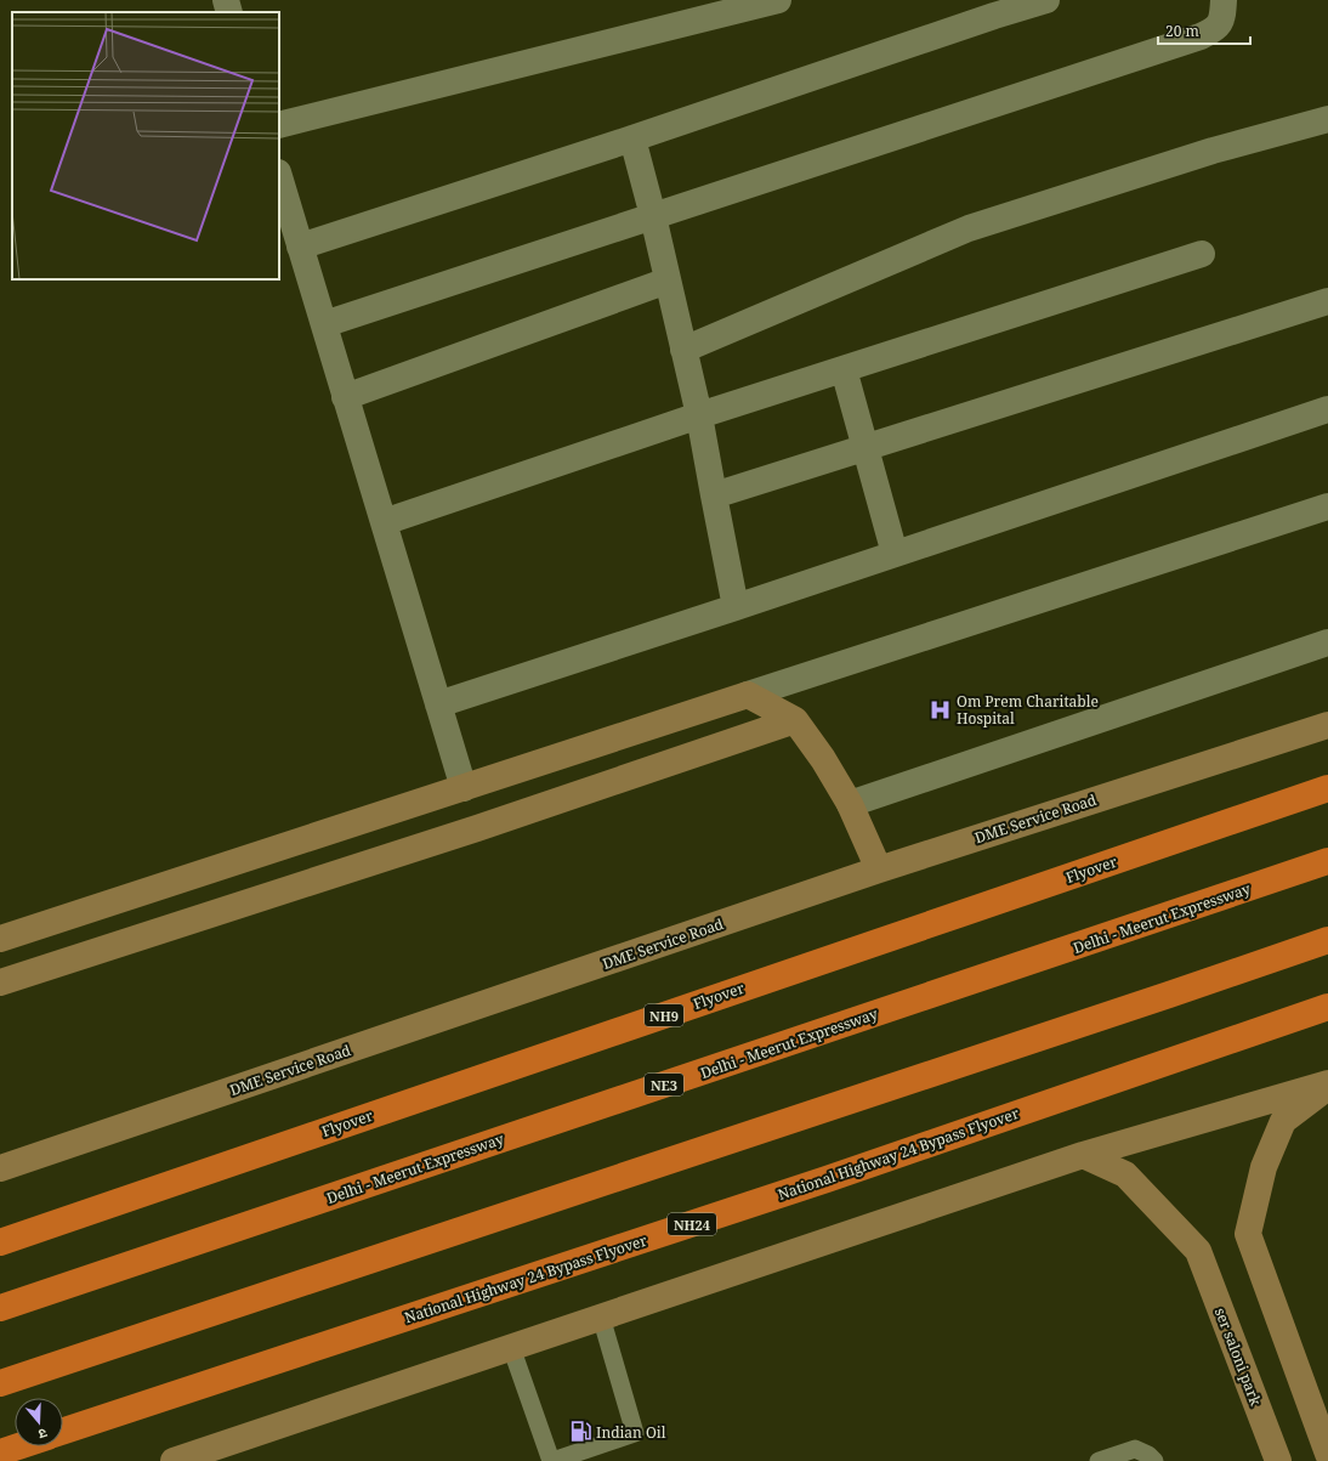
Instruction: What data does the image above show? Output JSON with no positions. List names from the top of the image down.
{
  "streets": {
    "highway": [
      "Flyover",
      "Delhi - Meerut Expressway",
      "NH9",
      "NE3",
      "National Highway 24 Bypass Flyover",
      "NH24"
    ],
    "street": ["DME Service Road", "ser saloni park"]
  },
  "places": {
    "hospital": ["Om Prem Charitable Hospital"],
    "fuel station": ["Indian Oil"]
  },
  "scale_bar": "20 m",
  "north": "bottom"
}
